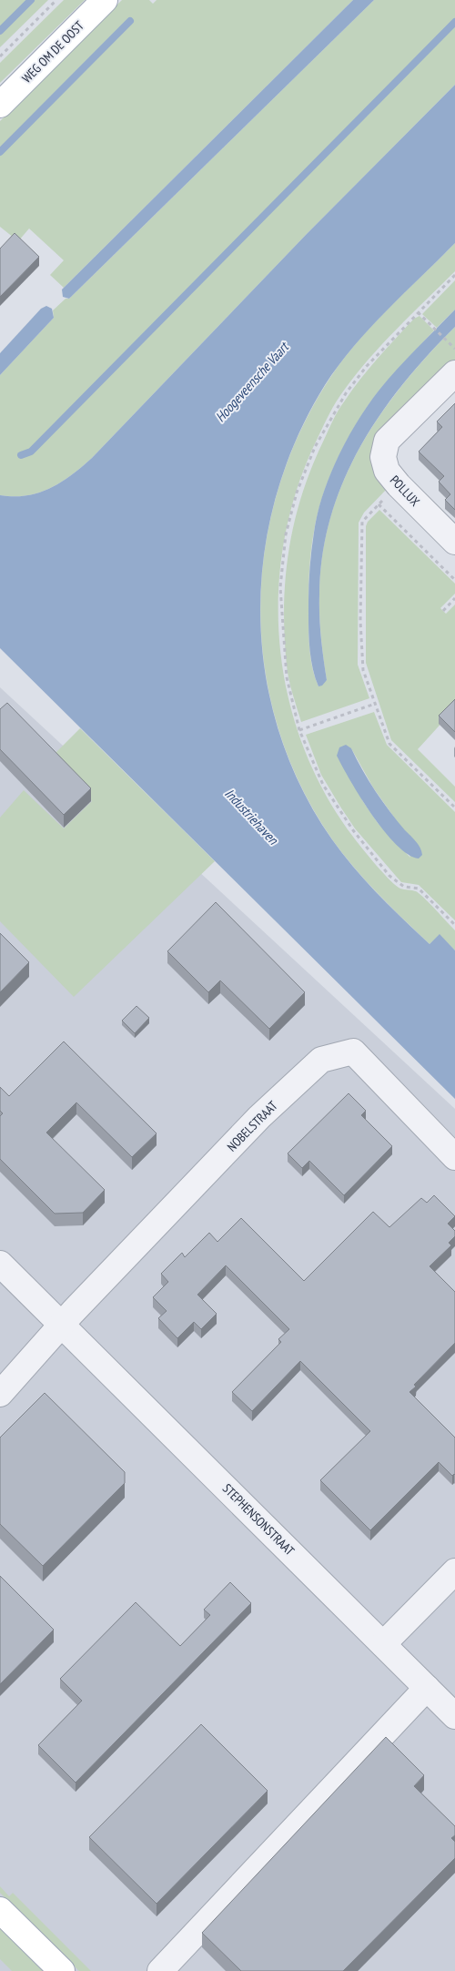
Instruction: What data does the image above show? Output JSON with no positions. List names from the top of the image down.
{
  "streets": {
    "main road": ["WEG OM DE OOST"],
    "street": ["POLLUX", "NOBELSTRAAT", "STEPHENSONSTRAAT"]
  },
  "crossings": [
    ["NOBELSTRAAT", "STEPHENSONSTRAAT"]
  ],
  "water": ["Hoogeveensche Vaart", "Industriehaven"]
}
